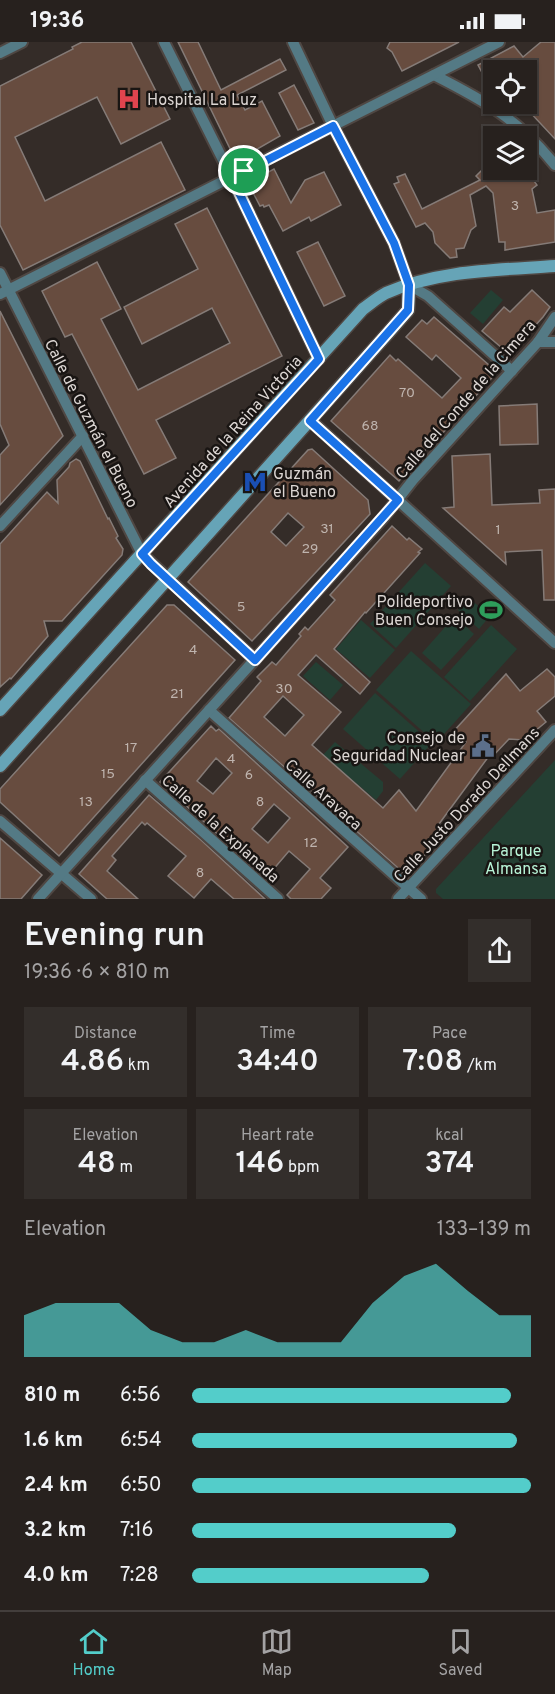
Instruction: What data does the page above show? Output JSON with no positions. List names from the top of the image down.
{
  "streets": {
    "street": [
      "Calle del Conde de la Cimera",
      "Calle de Guzmán el Bueno",
      "Avenida de la Reina Victoria",
      "Calle Aravaca",
      "Calle Justo Dorado Dellmans",
      "Calle de la Explanada"
    ]
  },
  "crossings": [
    ["Calle del Conde de la Cimera", "Calle de Guzmán el Bueno"],
    ["Calle del Conde de la Cimera", "Calle Aravaca"],
    ["Calle del Conde de la Cimera", "Calle de la Explanada"],
    ["Calle de Guzmán el Bueno", "Avenida de la Reina Victoria"],
    ["Calle Aravaca", "Calle Justo Dorado Dellmans"]
  ],
  "parks": ["Parque Almansa"],
  "places": {
    "hospital": ["Hospital La Luz"],
    "metro station": ["Guzmán el Bueno"],
    "sports": ["Polideportivo Buen Consejo"],
    "public building": ["Consejo de Seguridad Nuclear"]
  },
  "house_numbers": [
    "3",
    "70",
    "68",
    "31",
    "1",
    "29",
    "5",
    "4",
    "30",
    "21",
    "17",
    "4",
    "15",
    "6",
    "13",
    "8",
    "12",
    "8"
  ],
  "page": {
    "status": "19:36",
    "heading": ["Evening run", "19:36 · 6 × 810 m"],
    "stats": [
      ["Distance", "4.86 km"],
      ["Time", "34:40"],
      ["Pace", "7:08 /km"],
      ["Elevation", "48 m"],
      ["Heart rate", "146 bpm"],
      ["kcal", "374"]
    ],
    "chart": ["Elevation", "133–139 m"],
    "list": [
      {
        "name": "810 m",
        "note": "6:56"
      },
      {
        "name": "1.6 km",
        "note": "6:54"
      },
      {
        "name": "2.4 km",
        "note": "6:50"
      },
      {
        "name": "3.2 km",
        "note": "7:16"
      },
      {
        "name": "4.0 km",
        "note": "7:28"
      }
    ],
    "tabs": ["Home", "Map", "Saved"]
  }
}
